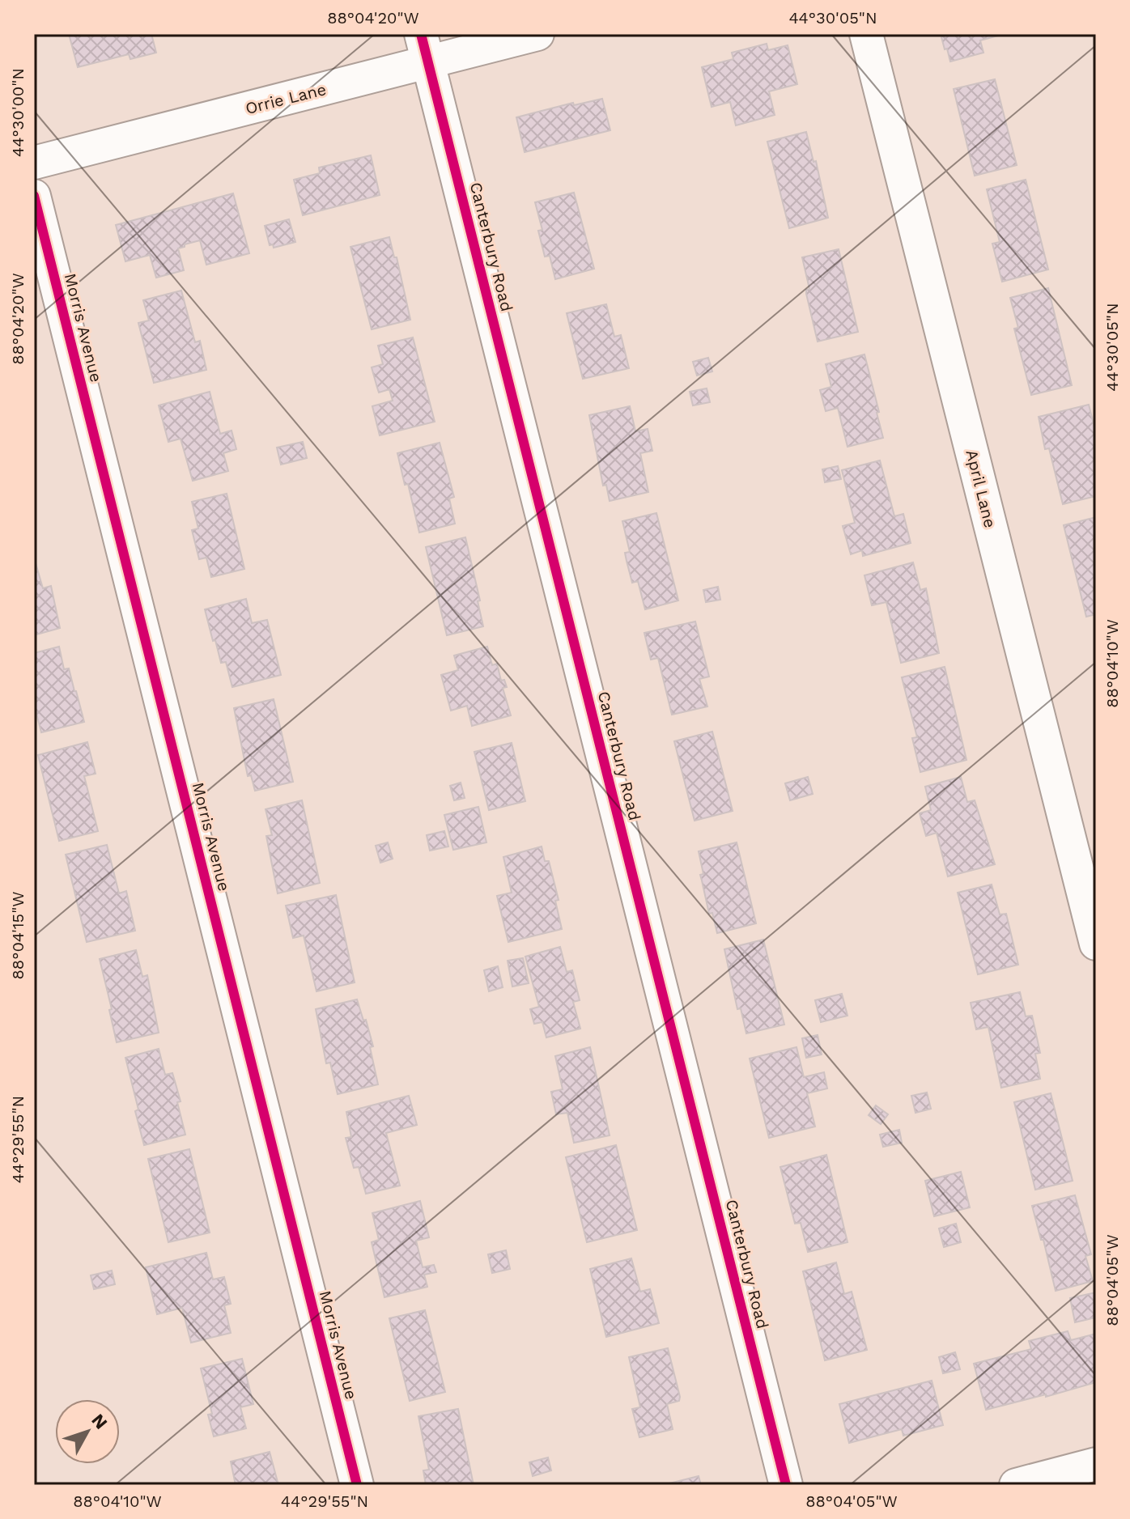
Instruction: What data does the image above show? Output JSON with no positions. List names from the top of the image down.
{
  "streets": {
    "street": [
      "Orrie Lane",
      "Canterbury Road",
      "Morris Avenue",
      "April Lane"
    ]
  },
  "crossings": [
    ["Orrie Lane", "Canterbury Road"]
  ],
  "north": "top right",
  "coordinates": [
    "88°04'20\"W",
    "44°30'05\"N",
    "44°30'00\"N",
    "88°04'10\"W",
    "88°04'15\"W",
    "44°29'55\"N",
    "88°04'05\"W"
  ]
}
